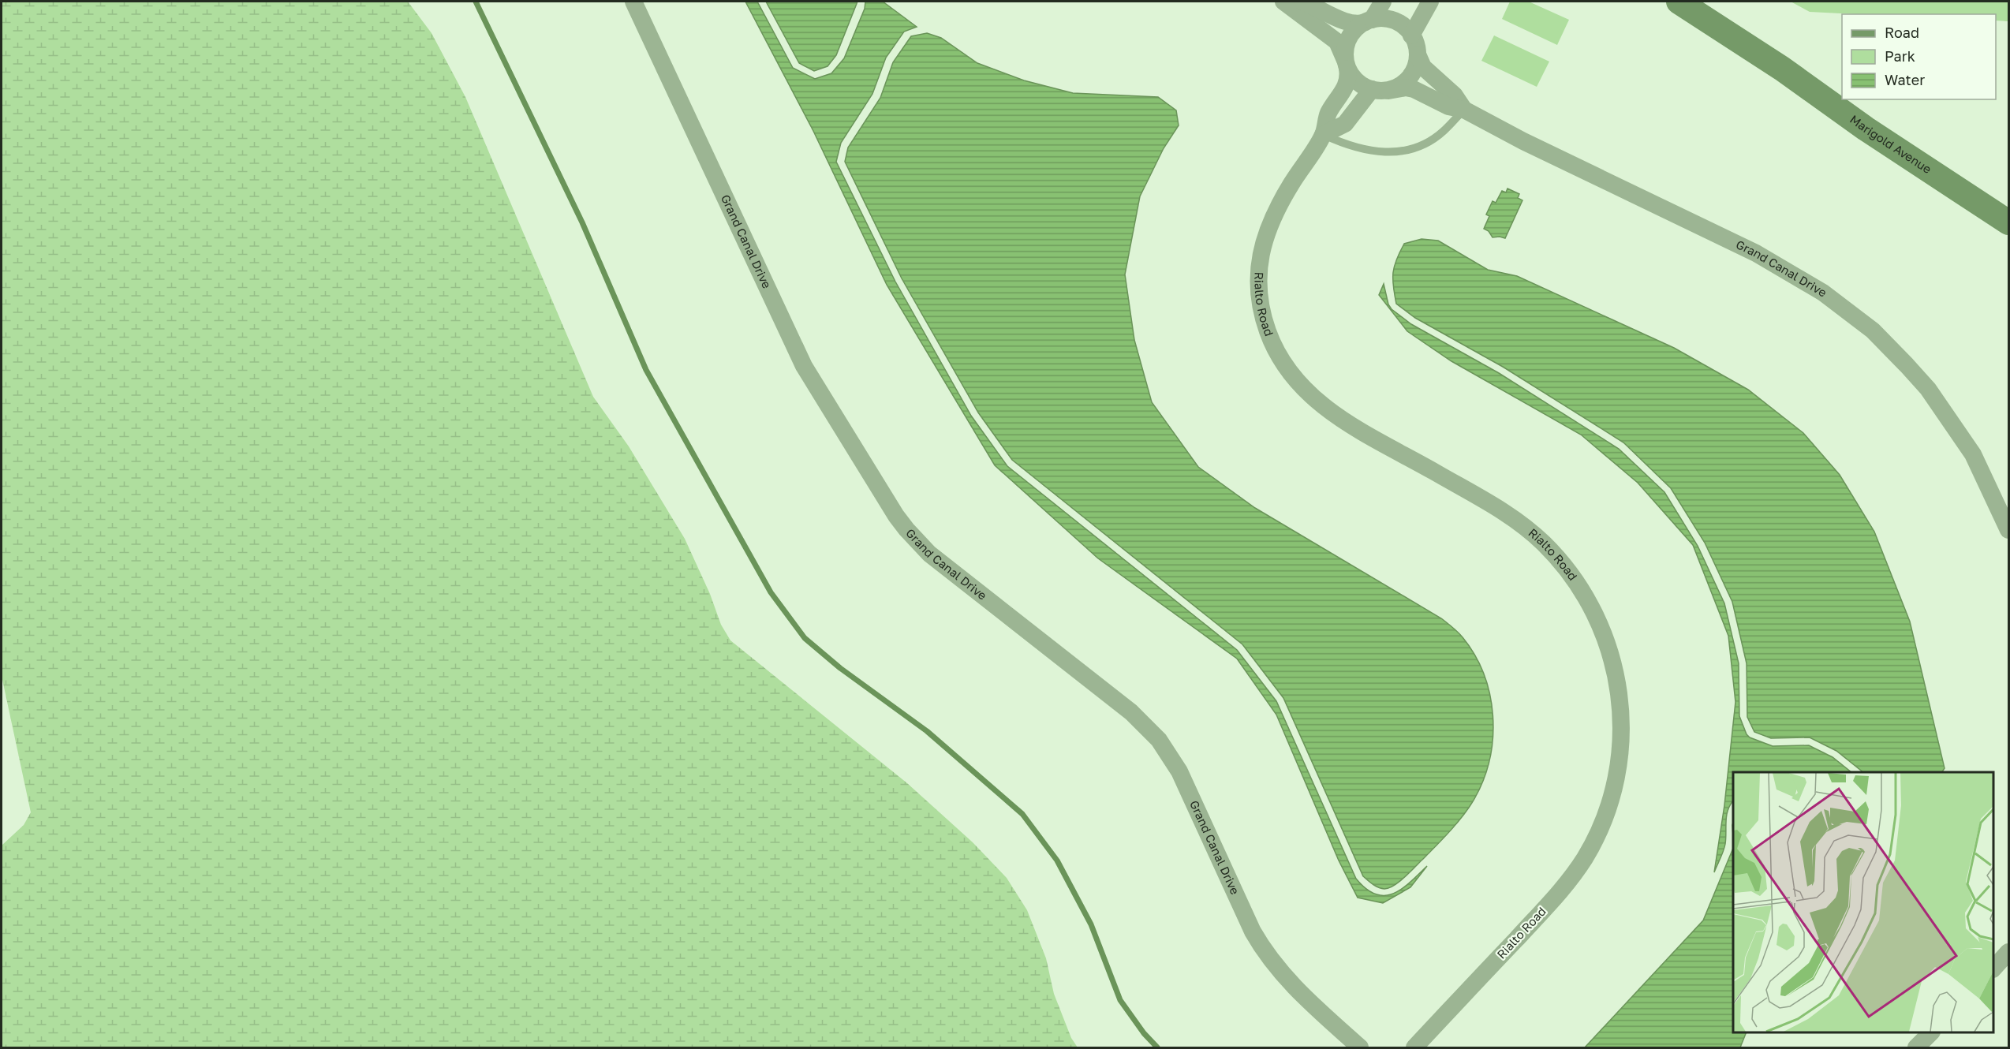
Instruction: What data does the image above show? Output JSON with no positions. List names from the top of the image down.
{
  "streets": {
    "main road": ["Marigold Avenue"],
    "street": ["Grand Canal Drive", "Rialto Road"]
  },
  "crossings": [
    ["Grand Canal Drive", "Rialto Road"]
  ],
  "legend": ["Road", "Park", "Water"]
}
